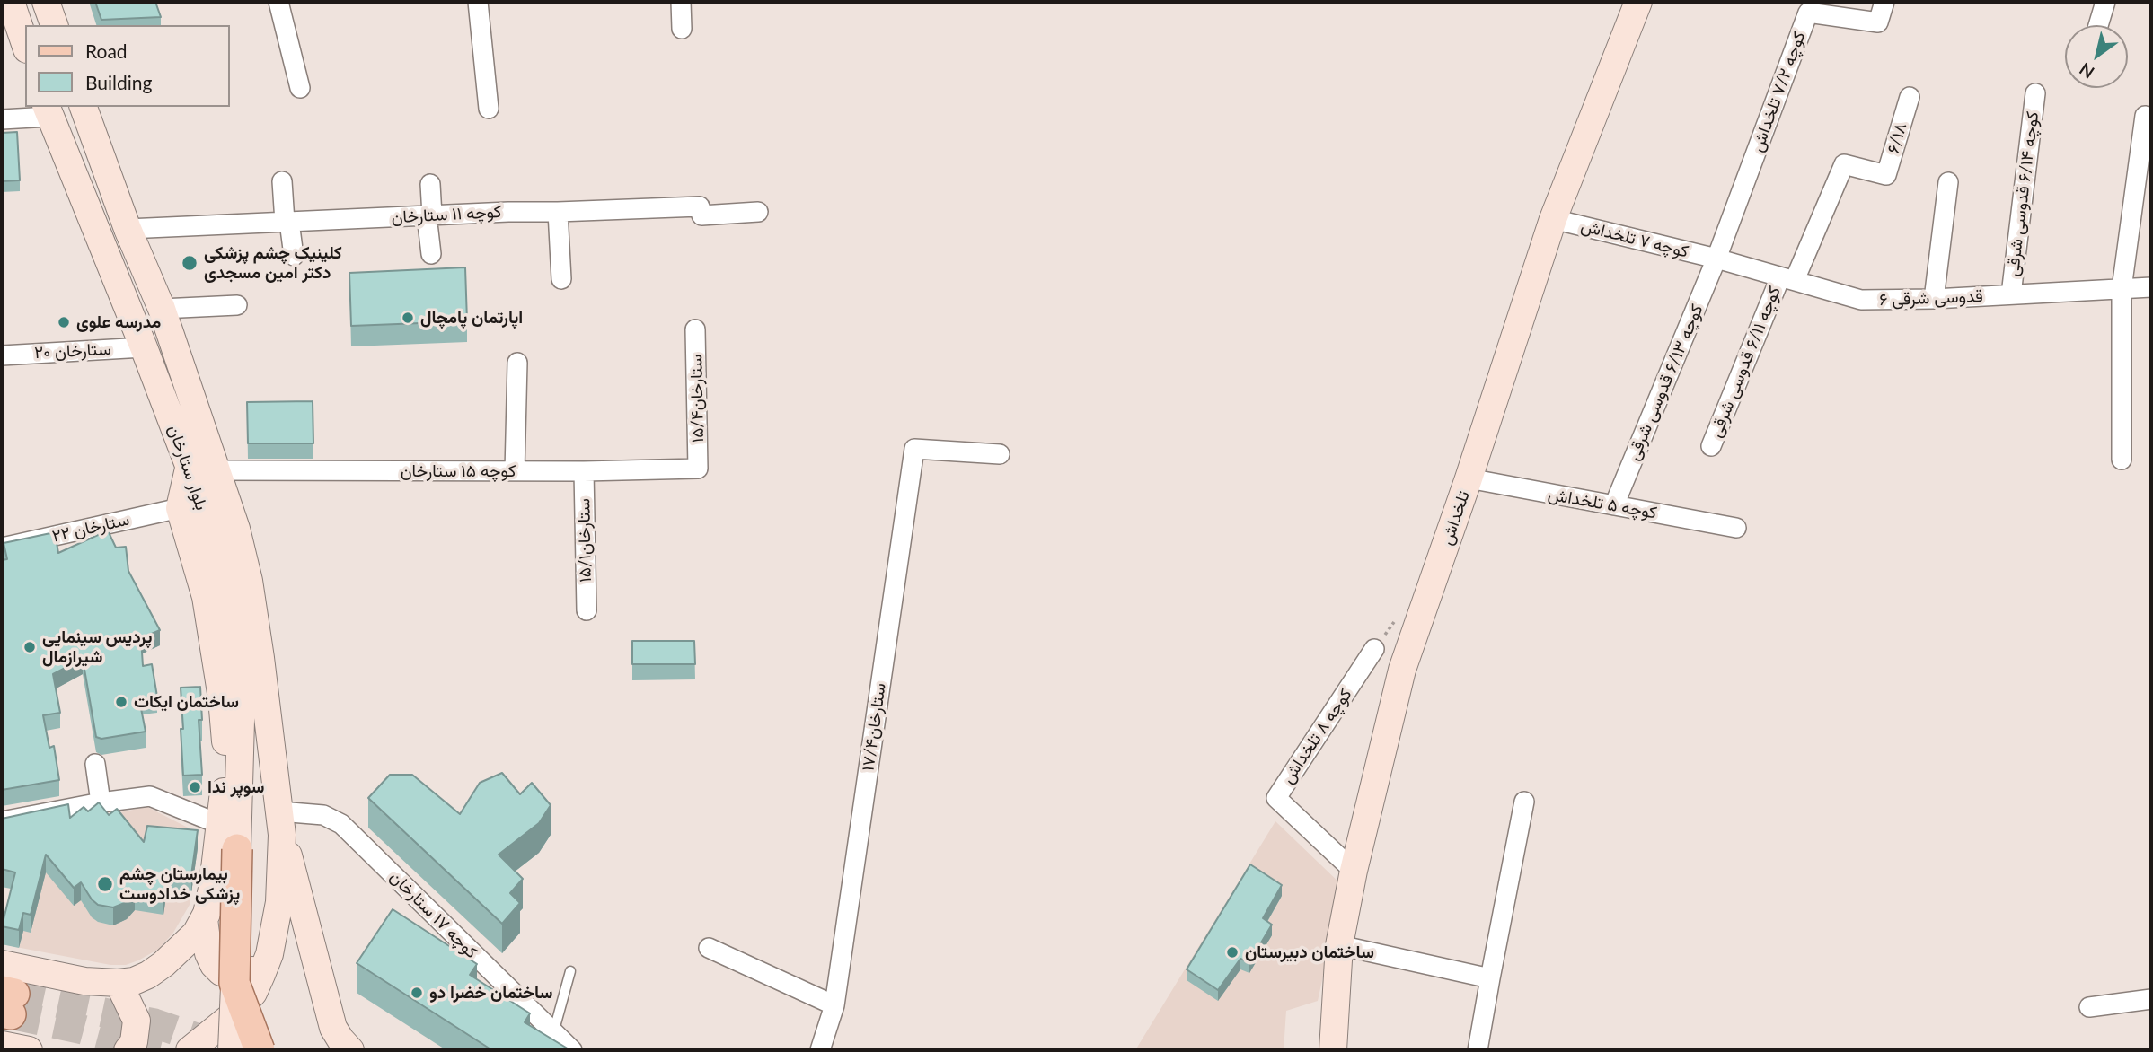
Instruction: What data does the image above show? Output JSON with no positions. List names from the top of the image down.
{
  "streets": {
    "main road": ["بلوار ستارخان", "تلخداش"],
    "street": [
      "کوچه ۷/۲ تلخداش",
      "۶/۱۸",
      "کوچه ۶/۱۴ قدوسی شرقی",
      "کوچه ۱۱ ستارخان",
      "کوچه ۷ تلخداش",
      "قدوسی شرقی ۶",
      "۲۰ ستارخان",
      "کوچه ۶/۱۱ قدوسی شرقی",
      "کوچه ۶/۱۳ قدوسی شرقی",
      "ستارخان۱۵/۴",
      "کوچه ۱۵ ستارخان",
      "کوچه ۵ تلخداش",
      "۲۲ ستارخان",
      "ستارخان۱۵/۱",
      "ستارخان۱۷/۴",
      "کوچه ۸ تلخداش",
      "کوچه ۱۷ ستارخان"
    ]
  },
  "crossings": [
    ["کوچه ۷/۲ تلخداش", "کوچه ۷ تلخداش"],
    ["کوچه ۷/۲ تلخداش", "قدوسی شرقی ۶"],
    ["کوچه ۷/۲ تلخداش", "کوچه ۶/۱۳ قدوسی شرقی"],
    ["۶/۱۸", "کوچه ۶/۱۱ قدوسی شرقی"],
    ["کوچه ۶/۱۴ قدوسی شرقی", "قدوسی شرقی ۶"],
    ["کوچه ۱۱ ستارخان", "بلوار ستارخان"],
    ["کوچه ۷ تلخداش", "قدوسی شرقی ۶"],
    ["کوچه ۷ تلخداش", "کوچه ۶/۱۳ قدوسی شرقی"],
    ["کوچه ۷ تلخداش", "تلخداش"],
    ["قدوسی شرقی ۶", "کوچه ۶/۱۱ قدوسی شرقی"],
    ["قدوسی شرقی ۶", "کوچه ۶/۱۳ قدوسی شرقی"],
    ["۲۰ ستارخان", "بلوار ستارخان"],
    ["کوچه ۶/۱۳ قدوسی شرقی", "کوچه ۵ تلخداش"],
    ["ستارخان۱۵/۴", "کوچه ۱۵ ستارخان"],
    ["بلوار ستارخان", "کوچه ۱۵ ستارخان"],
    ["بلوار ستارخان", "کوچه ۱۷ ستارخان"],
    ["کوچه ۱۵ ستارخان", "ستارخان۱۵/۱"],
    ["کوچه ۵ تلخداش", "تلخداش"],
    ["تلخداش", "کوچه ۸ تلخداش"]
  ],
  "places": [
    "کلینیک چشم پزشکی دکتر امین مسجدی",
    "اپارتمان پامچال",
    "مدرسه علوی",
    "پردیس سینمایی شیرازمال",
    "ساختمان ایکات",
    "سوپر ندا",
    "بیمارستان چشم پزشکی خدادوست",
    "ساختمان دبیرستان",
    "ساختمان خضرا دو"
  ],
  "legend": ["Road", "Building"],
  "north": "bottom left"
}
